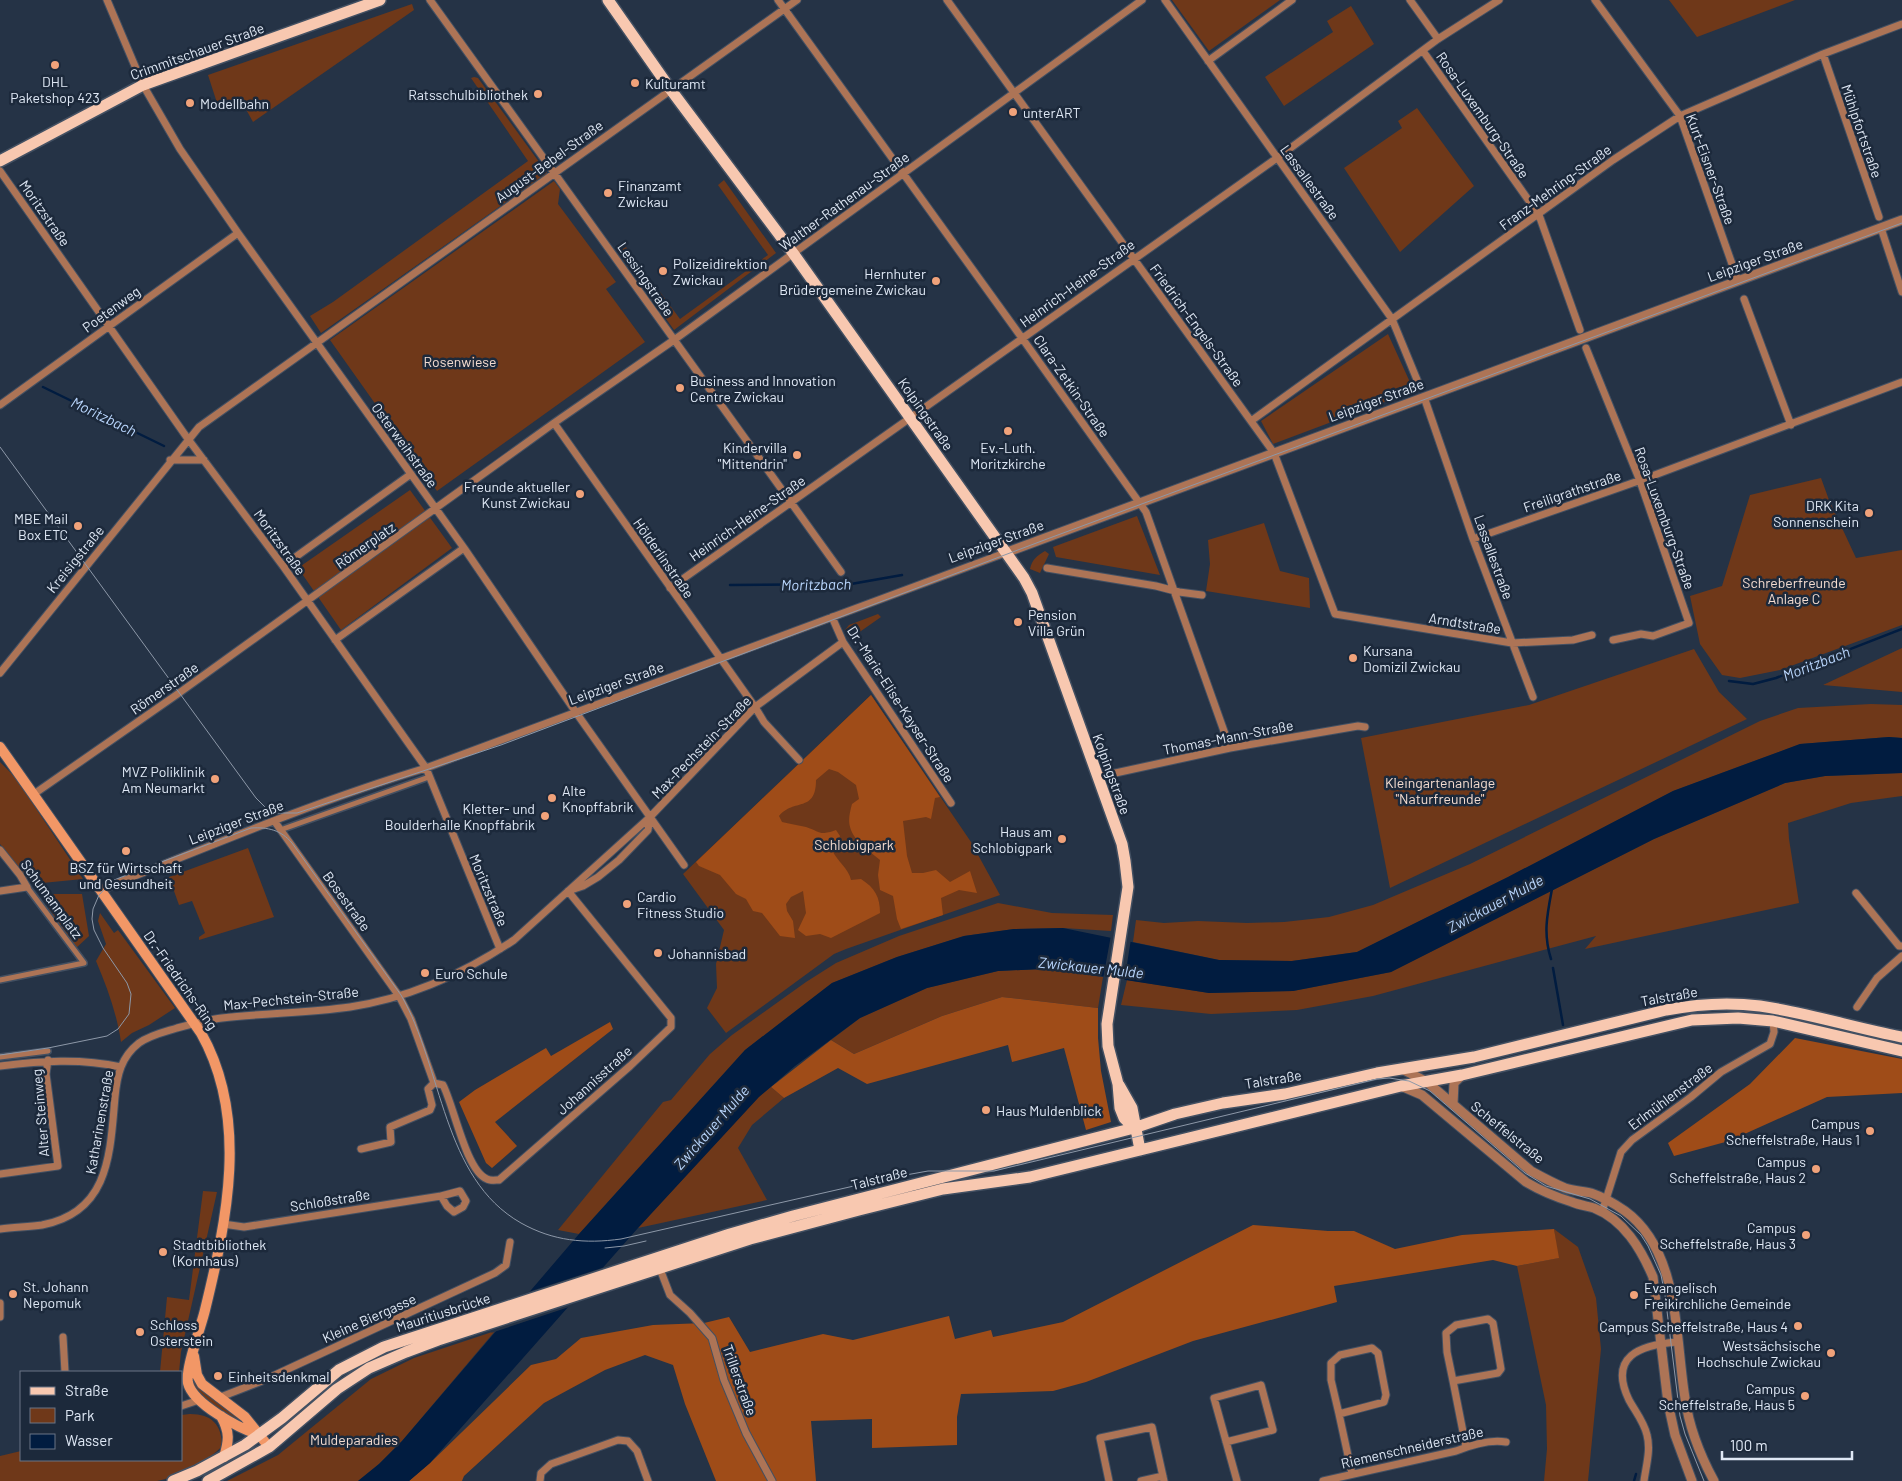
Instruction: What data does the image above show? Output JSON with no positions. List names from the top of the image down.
{
  "streets": {
    "main road": [
      "Crimmitschauer Straße",
      "Kolpingstraße",
      "Dr.-Friedrichs-Ring",
      "Talstraße",
      "Mauritiusbrücke"
    ],
    "street": [
      "Rosa-Luxemburg-Straße",
      "Mühlpfortstraße",
      "August-Bebel-Straße",
      "Kurt-Eisner-Straße",
      "Lassallestraße",
      "Franz-Mehring-Straße",
      "Walther-Rathenau-Straße",
      "Moritzstraße",
      "Leipziger Straße",
      "Lessingstraße",
      "Heinrich-Heine-Straße",
      "Poetenweg",
      "Friedrich-Engels-Straße",
      "Clara-Zetkin-Straße",
      "Osterweihstraße",
      "Freiligrathstraße",
      "Römerplatz",
      "Hölderlinstraße",
      "Kreisigstraße",
      "Arndtstraße",
      "Römerstraße",
      "Dr.-Marie-Elise-Kayser-Straße",
      "Thomas-Mann-Straße",
      "Max-Pechstein-Straße",
      "Schumannplatz",
      "Bosestraße",
      "Johannisstraße",
      "Erlmühlenstraße",
      "Alter Steinweg",
      "Katharinenstraße",
      "Scheffelstraße",
      "Schloßstraße",
      "Kleine Biergasse",
      "Trillerstraße",
      "Riemenschneiderstraße"
    ]
  },
  "crossings": [
    ["Crimmitschauer Straße", "Osterweihstraße"],
    ["Rosa-Luxemburg-Straße", "Franz-Mehring-Straße"],
    ["Rosa-Luxemburg-Straße", "Heinrich-Heine-Straße"],
    ["Rosa-Luxemburg-Straße", "Freiligrathstraße"],
    ["Mühlpfortstraße", "Franz-Mehring-Straße"],
    ["August-Bebel-Straße", "Lessingstraße"],
    ["August-Bebel-Straße", "Clara-Zetkin-Straße"],
    ["August-Bebel-Straße", "Kolpingstraße"],
    ["August-Bebel-Straße", "Osterweihstraße"],
    ["August-Bebel-Straße", "Kreisigstraße"],
    ["Kurt-Eisner-Straße", "Franz-Mehring-Straße"],
    ["Kurt-Eisner-Straße", "Leipziger Straße"],
    ["Lassallestraße", "Franz-Mehring-Straße"],
    ["Lassallestraße", "Leipziger Straße"],
    ["Lassallestraße", "Heinrich-Heine-Straße"],
    ["Lassallestraße", "Freiligrathstraße"],
    ["Lassallestraße", "Arndtstraße"],
    ["Franz-Mehring-Straße", "Friedrich-Engels-Straße"],
    ["Walther-Rathenau-Straße", "Lessingstraße"],
    ["Walther-Rathenau-Straße", "Friedrich-Engels-Straße"],
    ["Walther-Rathenau-Straße", "Clara-Zetkin-Straße"],
    ["Walther-Rathenau-Straße", "Kolpingstraße"],
    ["Walther-Rathenau-Straße", "Osterweihstraße"],
    ["Walther-Rathenau-Straße", "Römerplatz"],
    ["Walther-Rathenau-Straße", "Hölderlinstraße"],
    ["Moritzstraße", "Leipziger Straße"],
    ["Moritzstraße", "Poetenweg"],
    ["Moritzstraße", "Römerplatz"],
    ["Moritzstraße", "Kreisigstraße"],
    ["Moritzstraße", "Römerstraße"],
    ["Moritzstraße", "Max-Pechstein-Straße"],
    ["Leipziger Straße", "Friedrich-Engels-Straße"],
    ["Leipziger Straße", "Clara-Zetkin-Straße"],
    ["Leipziger Straße", "Kolpingstraße"],
    ["Leipziger Straße", "Osterweihstraße"],
    ["Leipziger Straße", "Hölderlinstraße"],
    ["Leipziger Straße", "Dr.-Marie-Elise-Kayser-Straße"],
    ["Leipziger Straße", "Bosestraße"],
    ["Leipziger Straße", "Dr.-Friedrichs-Ring"],
    ["Lessingstraße", "Heinrich-Heine-Straße"],
    ["Heinrich-Heine-Straße", "Friedrich-Engels-Straße"],
    ["Heinrich-Heine-Straße", "Clara-Zetkin-Straße"],
    ["Heinrich-Heine-Straße", "Kolpingstraße"],
    ["Heinrich-Heine-Straße", "Hölderlinstraße"],
    ["Poetenweg", "Osterweihstraße"],
    ["Friedrich-Engels-Straße", "Arndtstraße"],
    ["Clara-Zetkin-Straße", "Thomas-Mann-Straße"],
    ["Kolpingstraße", "Thomas-Mann-Straße"],
    ["Kolpingstraße", "Talstraße"],
    ["Osterweihstraße", "Römerplatz"],
    ["Osterweihstraße", "Kreisigstraße"],
    ["Osterweihstraße", "Max-Pechstein-Straße"],
    ["Römerplatz", "Römerstraße"],
    ["Hölderlinstraße", "Max-Pechstein-Straße"],
    ["Römerstraße", "Dr.-Friedrichs-Ring"],
    ["Dr.-Marie-Elise-Kayser-Straße", "Max-Pechstein-Straße"],
    ["Max-Pechstein-Straße", "Bosestraße"],
    ["Max-Pechstein-Straße", "Dr.-Friedrichs-Ring"],
    ["Max-Pechstein-Straße", "Johannisstraße"],
    ["Max-Pechstein-Straße", "Katharinenstraße"],
    ["Bosestraße", "Johannisstraße"],
    ["Dr.-Friedrichs-Ring", "Katharinenstraße"],
    ["Dr.-Friedrichs-Ring", "Schloßstraße"],
    ["Dr.-Friedrichs-Ring", "Mauritiusbrücke"],
    ["Dr.-Friedrichs-Ring", "Kleine Biergasse"],
    ["Talstraße", "Erlmühlenstraße"],
    ["Talstraße", "Scheffelstraße"],
    ["Talstraße", "Mauritiusbrücke"],
    ["Talstraße", "Trillerstraße"],
    ["Erlmühlenstraße", "Scheffelstraße"],
    ["Alter Steinweg", "Katharinenstraße"],
    ["Mauritiusbrücke", "Trillerstraße"]
  ],
  "water": ["Moritzbach", "Zwickauer Mulde"],
  "parks": [
    "Rosenwiese",
    "Schreberfreunde Anlage C",
    "Kleingartenanlage \"Naturfreunde\"",
    "Schlobigpark",
    "Muldeparadies"
  ],
  "places": [
    "DHL Paketshop 423",
    "Kulturamt",
    "Ratsschulbibliothek",
    "Modellbahn",
    "unterART",
    "Finanzamt Zwickau",
    "Polizeidirektion Zwickau",
    "Hernhuter Brüdergemeine Zwickau",
    "Business and Innovation Centre Zwickau",
    "Ev.-Luth. Moritzkirche",
    "Kindervilla \"Mittendrin\"",
    "Freunde aktueller Kunst Zwickau",
    "DRK Kita Sonnenschein",
    "MBE Mail Box ETC",
    "Pension Villa Grün",
    "Kursana Domizil Zwickau",
    "MVZ Poliklinik Am Neumarkt",
    "Alte Knopffabrik",
    "Kletter- und Boulderhalle Knopffabrik",
    "Haus am Schlobigpark",
    "BSZ für Wirtschaft und Gesundheit",
    "Cardio Fitness Studio",
    "Johannisbad",
    "Euro Schule",
    "Haus Muldenblick",
    "Campus Scheffelstraße, Haus 1",
    "Campus Scheffelstraße, Haus 2",
    "Campus Scheffelstraße, Haus 3",
    "Stadtbibliothek (Kornhaus)",
    "St. Johann Nepomuk",
    "Evangelisch Freikirchliche Gemeinde",
    "Campus Scheffelstraße, Haus 4",
    "Schloss Osterstein",
    "Westsächsische Hochschule Zwickau",
    "Einheitsdenkmal",
    "Campus Scheffelstraße, Haus 5"
  ],
  "legend": ["Straße", "Park", "Wasser"],
  "scale_bar": "100 m"
}
